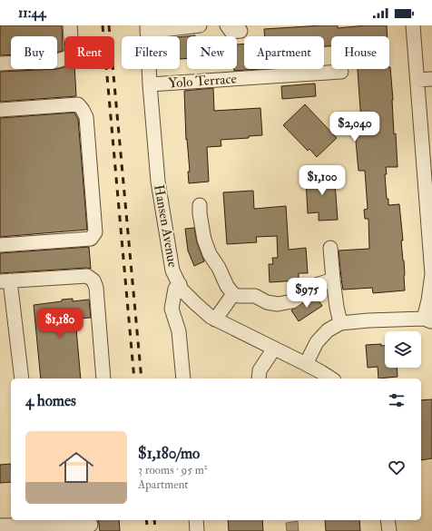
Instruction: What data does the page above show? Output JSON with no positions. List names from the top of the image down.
{
  "streets": {
    "street": ["Yolo Terrace", "Hansen Avenue"]
  },
  "crossings": [
    ["Yolo Terrace", "Hansen Avenue"]
  ],
  "page": {
    "status": "11:44",
    "chip": [
      "Buy",
      "Rent",
      "Filters",
      "New",
      "Apartment",
      "House"
    ],
    "price": [
      "$2,040",
      "$1,100",
      "$975",
      "$1,180"
    ],
    "heading": "4 homes",
    "list": [
      {
        "name": "$1,180/mo",
        "note": "3 rooms · 95 m² · Apartment"
      }
    ]
  }
}
